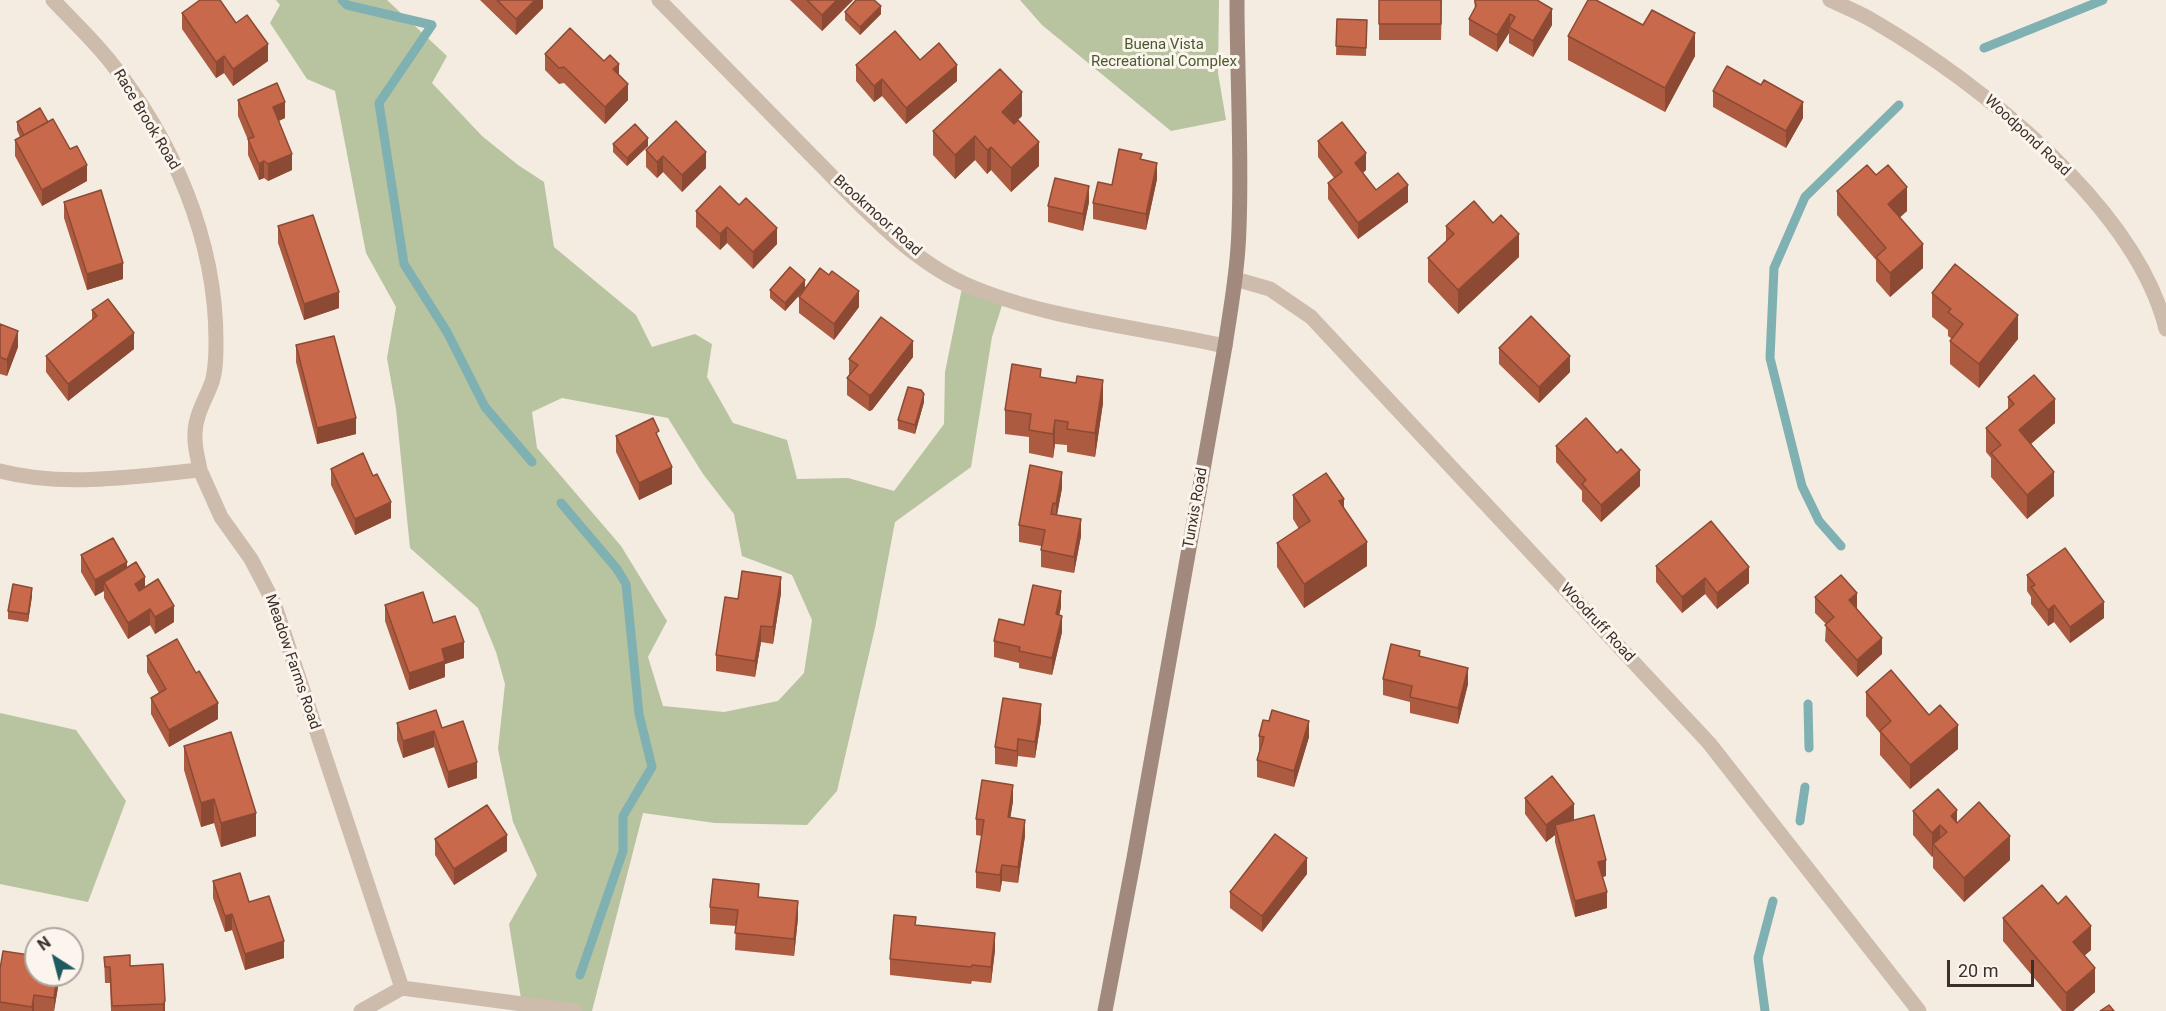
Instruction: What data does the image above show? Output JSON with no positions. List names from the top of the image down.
{
  "streets": {
    "street": [
      "Race Brook Road",
      "Woodpond Road",
      "Brookmoor Road",
      "Tunxis Road",
      "Woodruff Road",
      "Meadow Farms Road"
    ]
  },
  "crossings": [
    ["Race Brook Road", "Meadow Farms Road"],
    ["Brookmoor Road", "Tunxis Road"],
    ["Tunxis Road", "Woodruff Road"]
  ],
  "parks": ["Buena Vista Recreational Complex"],
  "scale_bar": "20 m",
  "north": "top left"
}
